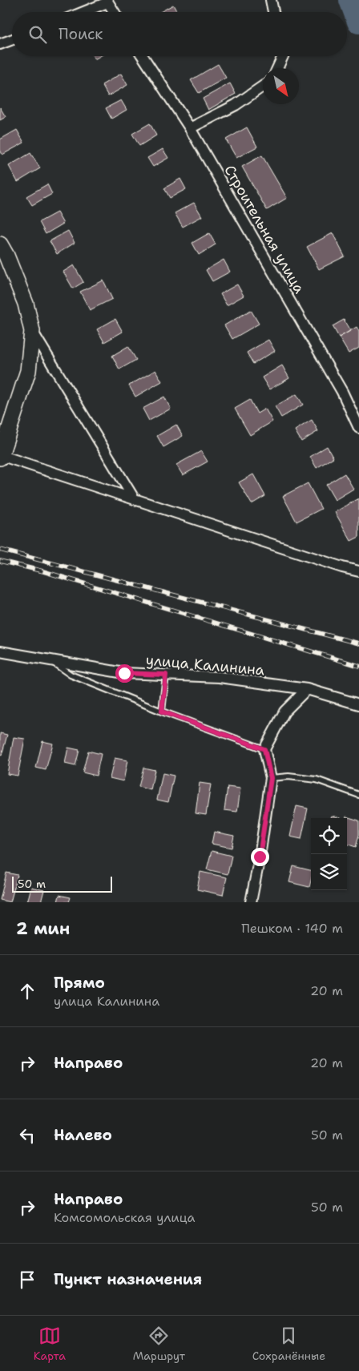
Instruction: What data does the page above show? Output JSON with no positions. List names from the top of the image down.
{
  "streets": {
    "street": ["Строительная улица", "улица Калинина"]
  },
  "scale_bar": "50 m",
  "north": "bottom right",
  "page": {
    "search": "Поиск",
    "scale": "50 m",
    "heading": ["2 мин", "Пешком · 140 m"],
    "list": [
      ["Прямо", "улица Калинина", "20 m"],
      ["Направо", "20 m"],
      ["Налево", "50 m"],
      ["Направо", "Комсомольская улица", "50 m"],
      "Пункт назначения"
    ],
    "nav": ["Карта", "Маршрут", "Сохранённые"]
  }
}
